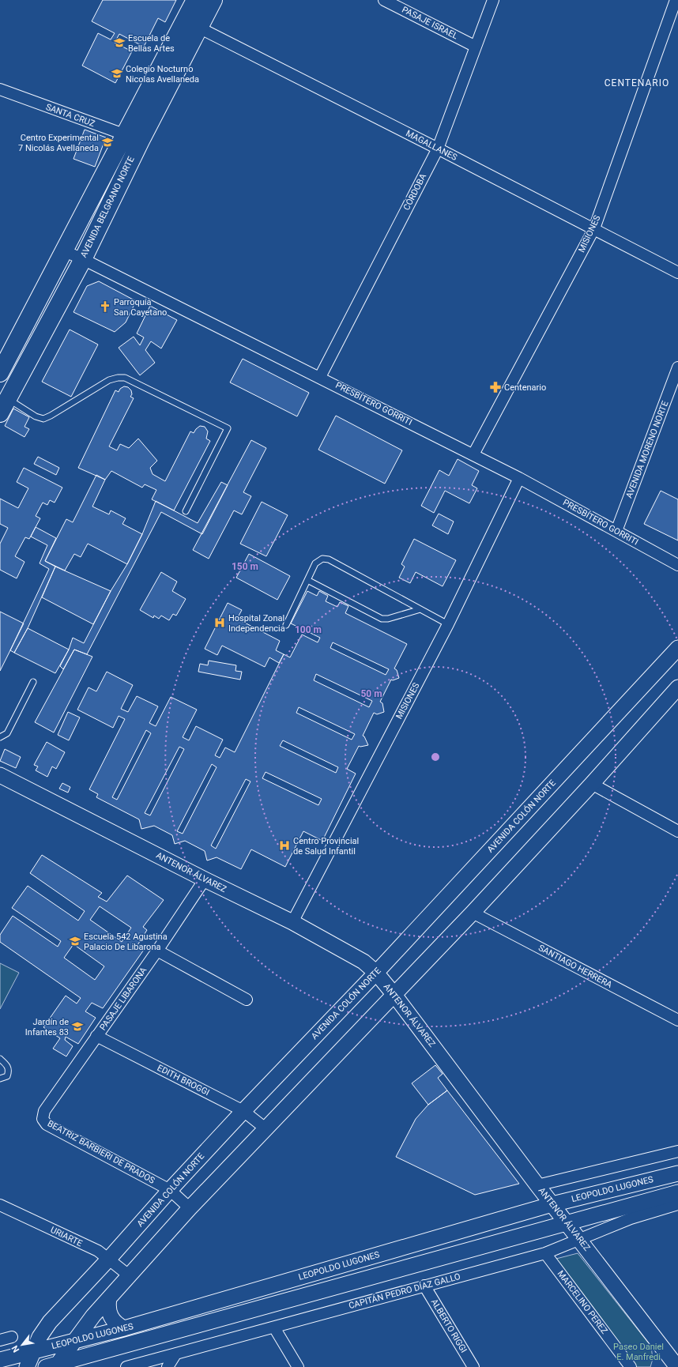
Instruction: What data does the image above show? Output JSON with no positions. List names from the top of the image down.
{
  "streets": {
    "main road": [
      "AVENIDA BELGRANO NORTE",
      "AVENIDA COLÓN NORTE",
      "ANTENOR ÁLVAREZ",
      "LEOPOLDO LUGONES"
    ],
    "street": [
      "PASAJE ISRAEL",
      "SANTA CRUZ",
      "MAGALLANES",
      "CÓRDOBA",
      "MISIONES",
      "PRESBÍTERO GORRITI",
      "AVENIDA MORENO NORTE",
      "SANTIAGO HERRERA",
      "PASAJE LIBARONA",
      "EDITH BROGGI",
      "BEATRIZ BARBIERI DE PRADOS",
      "URIARTE",
      "CAPITÁN PEDRO DÍAZ GALLO",
      "MARCELINO PEREZ",
      "ALBERTO RIGGI"
    ]
  },
  "crossings": [
    ["PASAJE ISRAEL", "CÓRDOBA"],
    ["SANTA CRUZ", "AVENIDA BELGRANO NORTE"],
    ["MAGALLANES", "CÓRDOBA"],
    ["MAGALLANES", "AVENIDA BELGRANO NORTE"],
    ["MAGALLANES", "MISIONES"],
    ["CÓRDOBA", "PRESBÍTERO GORRITI"],
    ["AVENIDA BELGRANO NORTE", "PRESBÍTERO GORRITI"],
    ["MISIONES", "PRESBÍTERO GORRITI"],
    ["MISIONES", "ANTENOR ÁLVAREZ"],
    ["PRESBÍTERO GORRITI", "AVENIDA MORENO NORTE"],
    ["AVENIDA COLÓN NORTE", "ANTENOR ÁLVAREZ"],
    ["AVENIDA COLÓN NORTE", "EDITH BROGGI"],
    ["AVENIDA COLÓN NORTE", "BEATRIZ BARBIERI DE PRADOS"],
    ["AVENIDA COLÓN NORTE", "LEOPOLDO LUGONES"],
    ["AVENIDA COLÓN NORTE", "URIARTE"],
    ["ANTENOR ÁLVAREZ", "PASAJE LIBARONA"],
    ["ANTENOR ÁLVAREZ", "LEOPOLDO LUGONES"],
    ["ANTENOR ÁLVAREZ", "CAPITÁN PEDRO DÍAZ GALLO"],
    ["PASAJE LIBARONA", "EDITH BROGGI"],
    ["PASAJE LIBARONA", "BEATRIZ BARBIERI DE PRADOS"],
    ["CAPITÁN PEDRO DÍAZ GALLO", "MARCELINO PEREZ"],
    ["CAPITÁN PEDRO DÍAZ GALLO", "ALBERTO RIGGI"]
  ],
  "districts": ["CENTENARIO"],
  "parks": ["Paseo Daniel E. Manfredi"],
  "places": {
    "school or university": [
      "Escuela de Bellas Artes",
      "Colegio Nocturno Nicolas Avellaneda",
      "Centro Experimental 7 Nicolás Avellaneda",
      "Escuela 542 Agustina Palacio De Libarona",
      "Jardín de Infantes 83"
    ],
    "church": ["Parroquía San Cayetano"],
    "pharmacy": ["Centenario"],
    "hospital": ["Hospital Zonal Independencia", "Centro Provincial de Salud Infantil"]
  },
  "north": "bottom left",
  "rings": ["150 m", "100 m", "50 m"]
}
